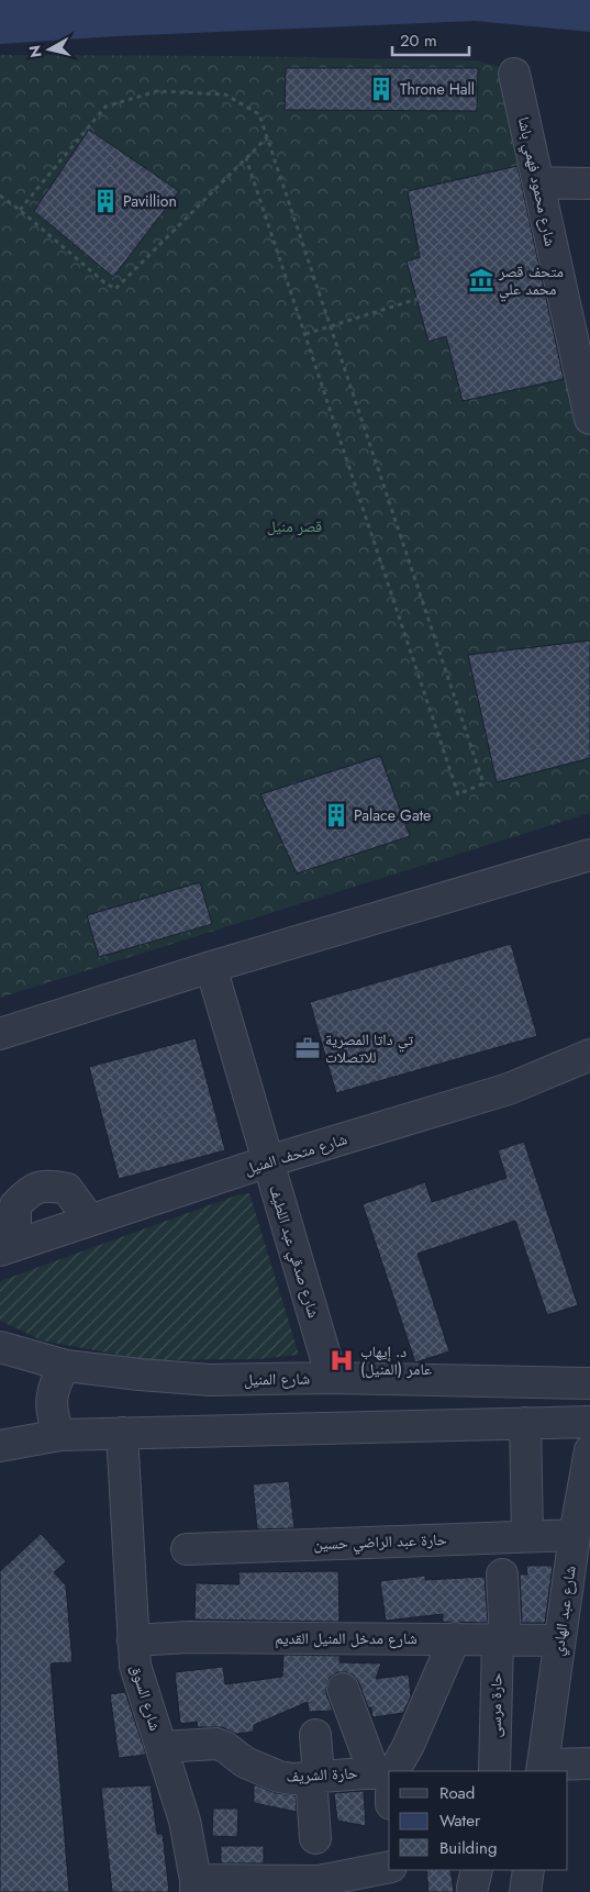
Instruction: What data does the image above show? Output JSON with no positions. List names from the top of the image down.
{
  "streets": {
    "street": [
      "شارع محمود فهمي باشا",
      "شارع متحف المنيل",
      "شارع صدقي عبد اللطيف",
      "شارع المنيل",
      "حارة عبد الراضي حسين",
      "شارع عبد الهادي",
      "شارع مدخل المنيل القديم",
      "شارع السوق",
      "حارة مرسى",
      "حارة الشريف"
    ]
  },
  "crossings": [
    ["شارع متحف المنيل", "شارع صدقي عبد اللطيف"],
    ["شارع صدقي عبد اللطيف", "شارع المنيل"],
    ["حارة عبد الراضي حسين", "شارع عبد الهادي"],
    ["شارع عبد الهادي", "شارع مدخل المنيل القديم"],
    ["شارع مدخل المنيل القديم", "شارع السوق"],
    ["شارع مدخل المنيل القديم", "حارة مرسى"],
    ["شارع السوق", "حارة الشريف"]
  ],
  "parks": ["قصر منيل"],
  "places": {
    "building": ["Throne Hall", "Pavillion", "Palace Gate"],
    "museum": ["متحف قصر محمد علي"],
    "office": ["تي داتا المصرية للاتصلات"],
    "hospital": ["د. إيهاب عامر (المنيل)"]
  },
  "legend": ["Road", "Water", "Building"],
  "scale_bar": "20 m",
  "north": "left"
}
